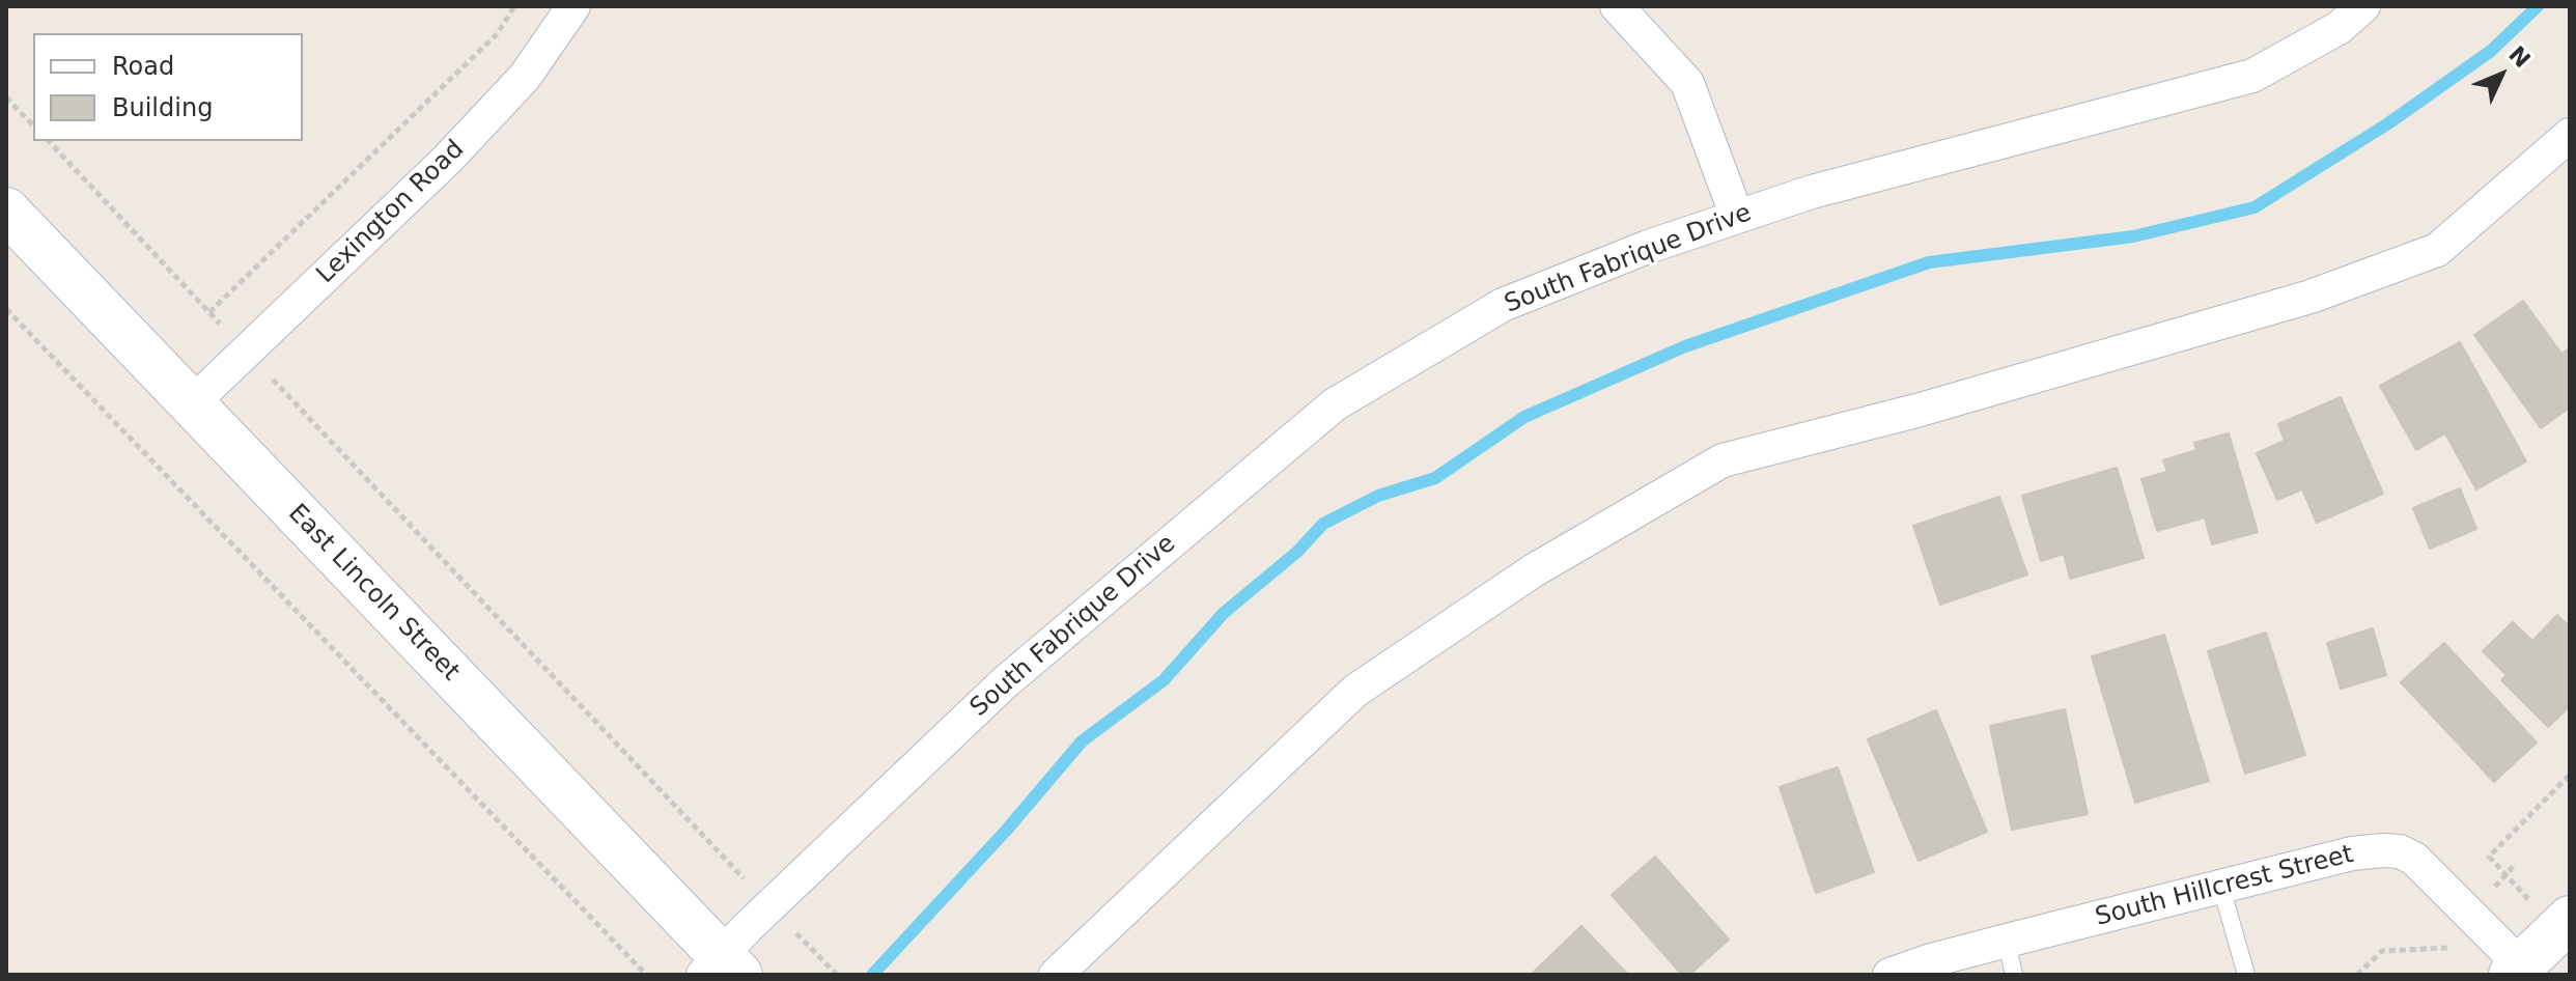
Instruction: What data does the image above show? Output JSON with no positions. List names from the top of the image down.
{
  "streets": {
    "street": [
      "Lexington Road",
      "South Fabrique Drive",
      "East Lincoln Street",
      "South Hillcrest Street"
    ]
  },
  "crossings": [
    ["Lexington Road", "East Lincoln Street"],
    ["South Fabrique Drive", "East Lincoln Street"]
  ],
  "legend": ["Road", "Building"],
  "north": "top right"
}
